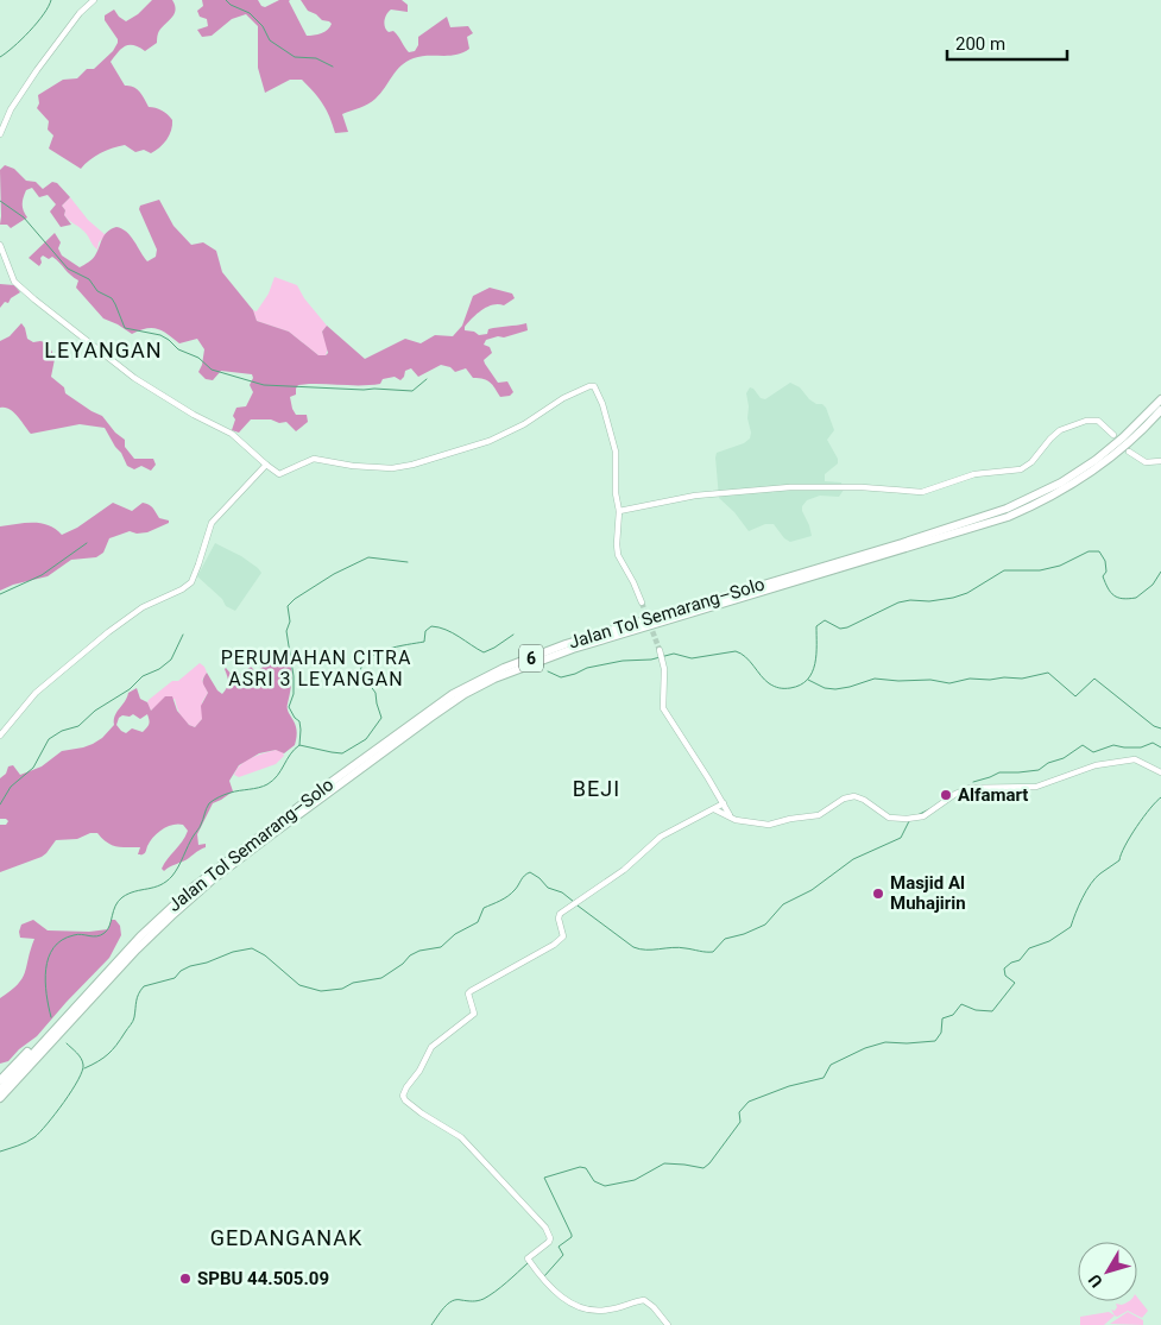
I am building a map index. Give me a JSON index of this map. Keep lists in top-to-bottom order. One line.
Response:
{"streets":{"highway":["Jalan Tol Semarang–Solo","6"]},"districts":["LEYANGAN","PERUMAHAN CITRA ASRI 3 LEYANGAN","BEJI","GEDANGANAK"],"places":["Alfamart","Masjid Al Muhajirin","SPBU 44.505.09"],"scale_bar":"200 m","north":"bottom left"}
